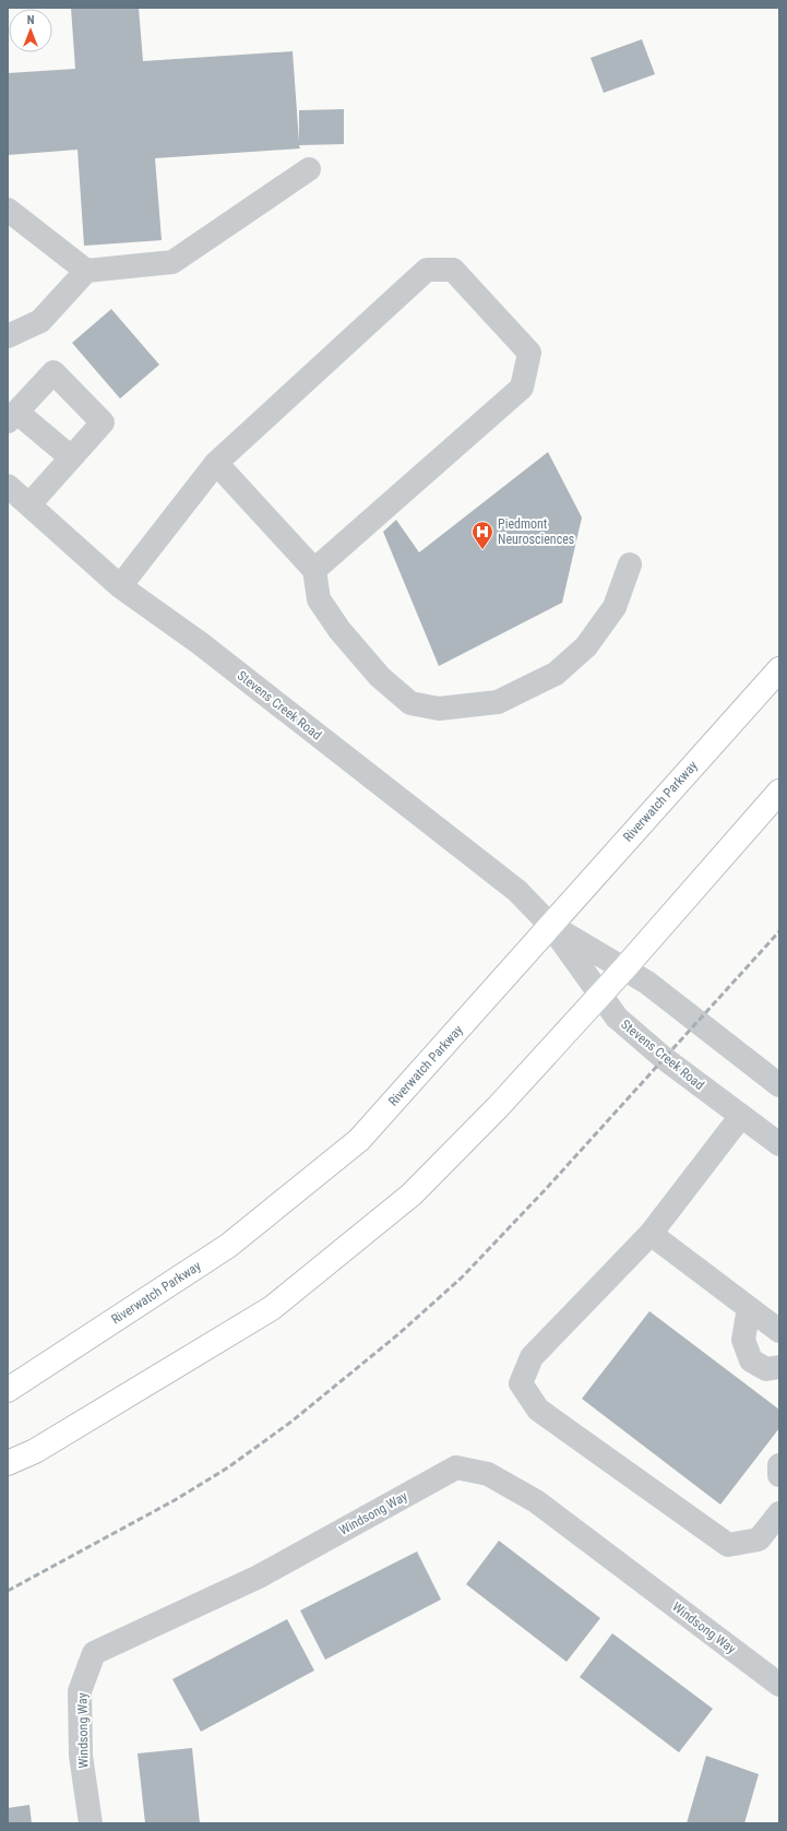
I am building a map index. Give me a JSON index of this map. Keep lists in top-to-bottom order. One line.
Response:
{"streets":{"main road":["Riverwatch Parkway"],"street":["Stevens Creek Road","Windsong Way"]},"crossings":[["Stevens Creek Road","Riverwatch Parkway"]],"places":{"hospital":["Piedmont Neurosciences"]},"north":"top"}
